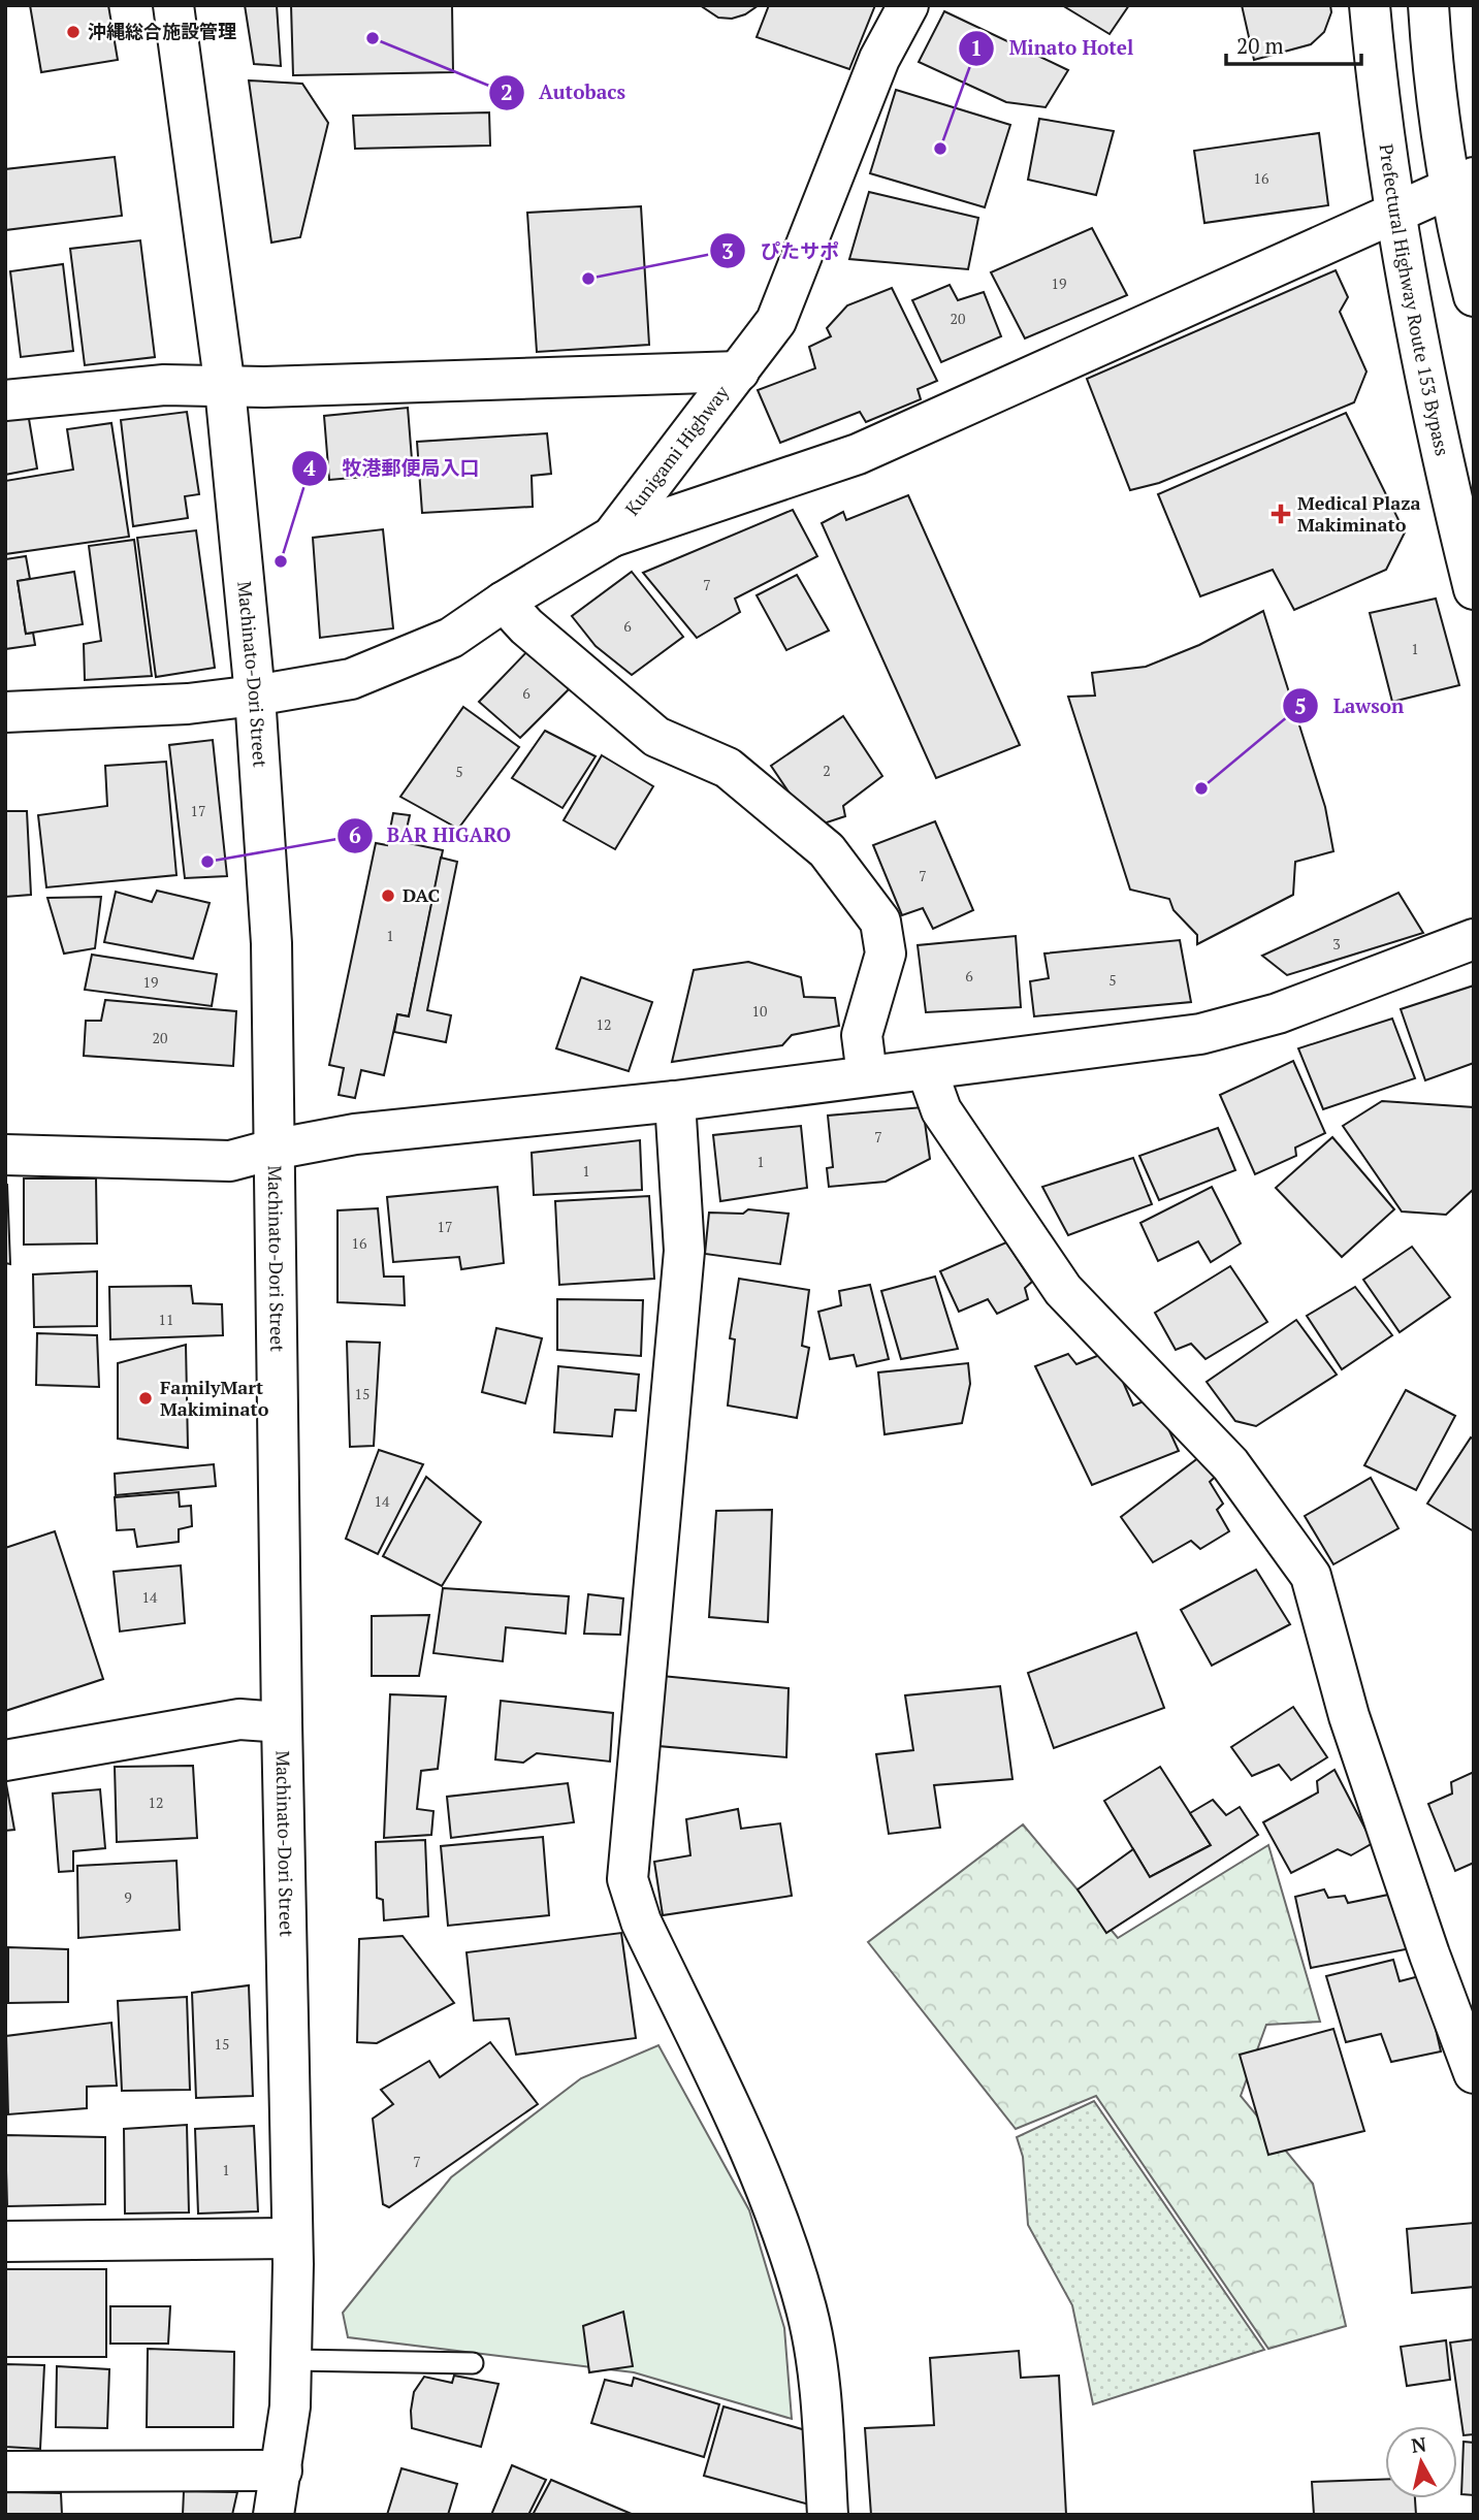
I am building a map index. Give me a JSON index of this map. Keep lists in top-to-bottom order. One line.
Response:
{"streets":{"street":["Prefectural Highway Route 153 Bypass","Kunigami Highway","Machinato-Dori Street"]},"crossings":[["Kunigami Highway","Machinato-Dori Street"]],"places":{"other":["沖縄総合施設管理","Autobacs","Minato Hotel","ぴたサポ","牧港郵便局入口","Lawson","BAR HIGARO","DAC","FamilyMart Makiminato"],"health":["Medical Plaza Makiminato"]},"house_numbers":["16","19","20","7","6","1","6","2","5","17","7","1","3","6","5","19","10","12","20","7","1","1","17","16","11","15","14","14","12","9","15","7","1"],"scale_bar":"20 m","north":"top"}
